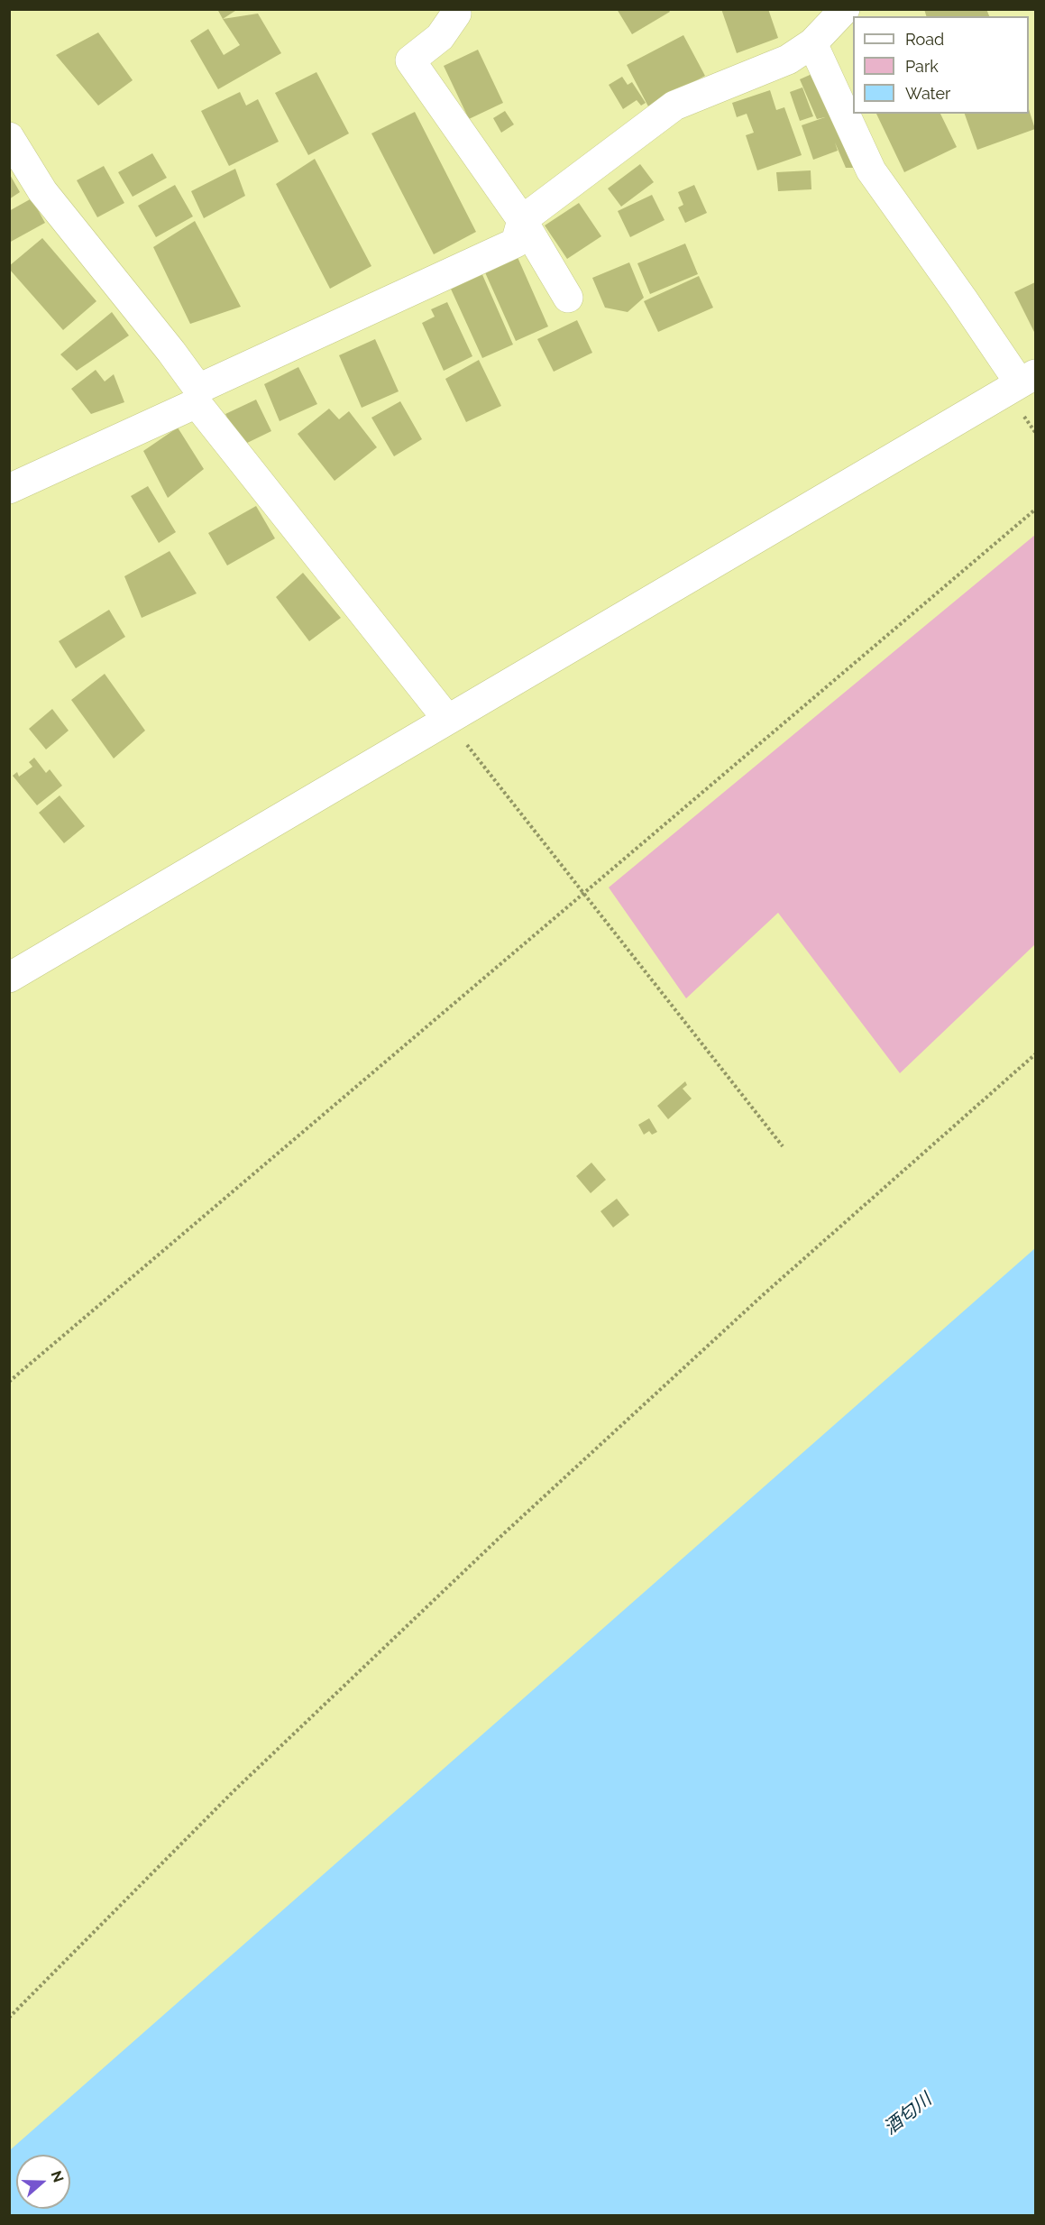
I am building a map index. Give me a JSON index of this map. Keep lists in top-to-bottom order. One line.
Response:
{"water":["酒匂川"],"legend":["Road","Park","Water"],"north":"right"}
